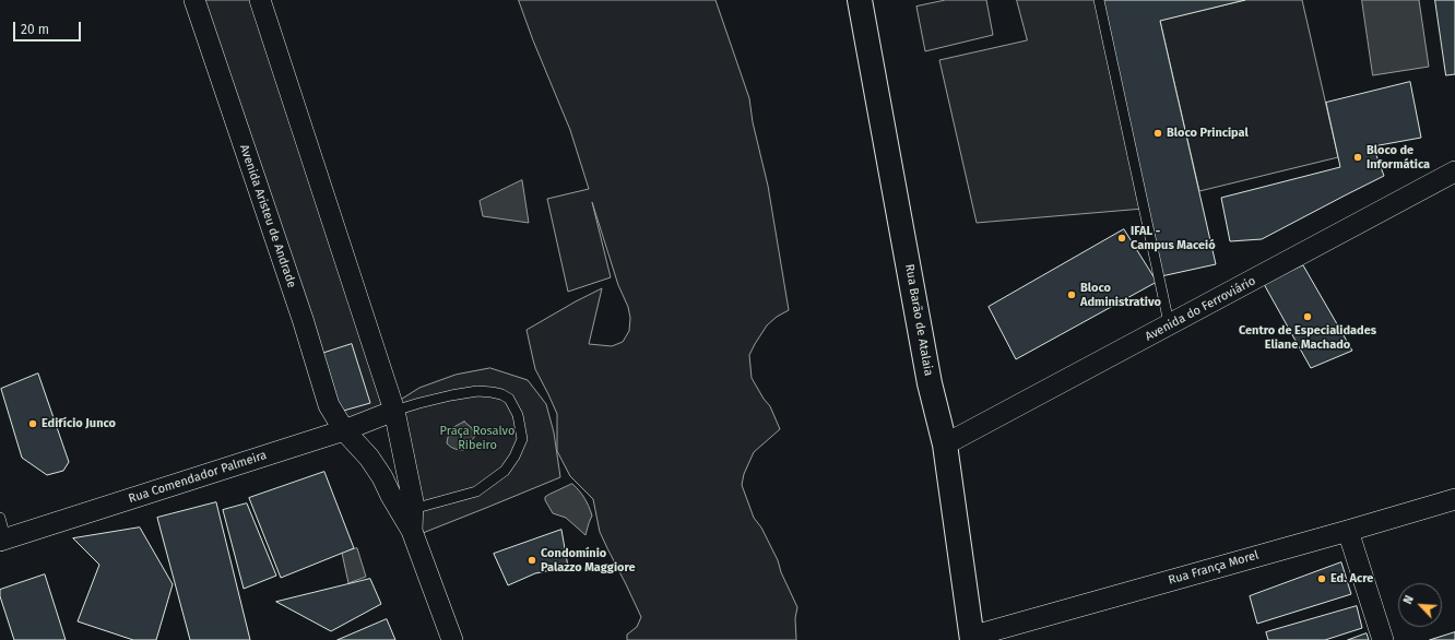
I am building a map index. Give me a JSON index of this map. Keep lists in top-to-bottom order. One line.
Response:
{"streets":{"main road":["Rua Barão de Atalaia"],"street":["Avenida Aristeu de Andrade","Avenida do Ferroviário","Rua Comendador Palmeira","Rua França Morel"]},"crossings":[["Avenida Aristeu de Andrade","Rua Comendador Palmeira"],["Avenida do Ferroviário","Rua Barão de Atalaia"],["Rua Barão de Atalaia","Rua França Morel"]],"parks":["Praça Rosalvo Ribeiro"],"places":["Bloco Principal","Bloco de Informática","IFAL - Campus Maceió","Bloco Administrativo","Centro de Especialidades Eliane Machado","Edifício Junco","Condomínio Palazzo Maggiore","Ed. Acre"],"scale_bar":"20 m","north":"top left"}
